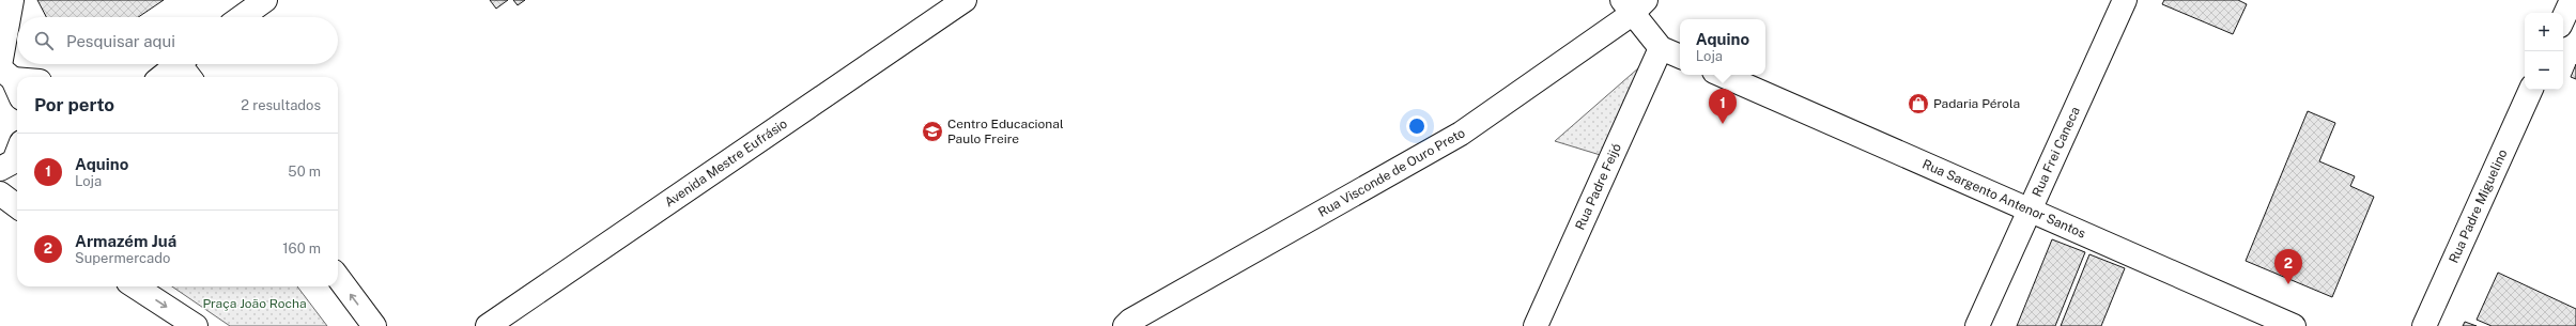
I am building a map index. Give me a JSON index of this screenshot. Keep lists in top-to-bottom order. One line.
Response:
{"streets":{"street":["Rua Frei Caneca","Avenida Mestre Eufrásio","Rua Visconde de Ouro Preto","Rua Padre Feijó","Rua Sargento Antenor Santos","Rua Padre Miguelino"]},"crossings":[["Rua Frei Caneca","Rua Sargento Antenor Santos"]],"parks":["Praça João Rocha"],"places":{"shop":["Padaria Pérola"],"school or university":["Centro Educacional Paulo Freire"]},"page":{"map_buttons":["+","−"],"search":"Pesquisar aqui","popup":["Aquino","Loja"],"heading":["Por perto","2 resultados"],"pins":["1","2"],"list":[{"mark":"1","name":"Aquino","note":"Loja","value":"50 m"},{"mark":"2","name":"Armazém Juá","note":"Supermercado","value":"160 m"}]}}
